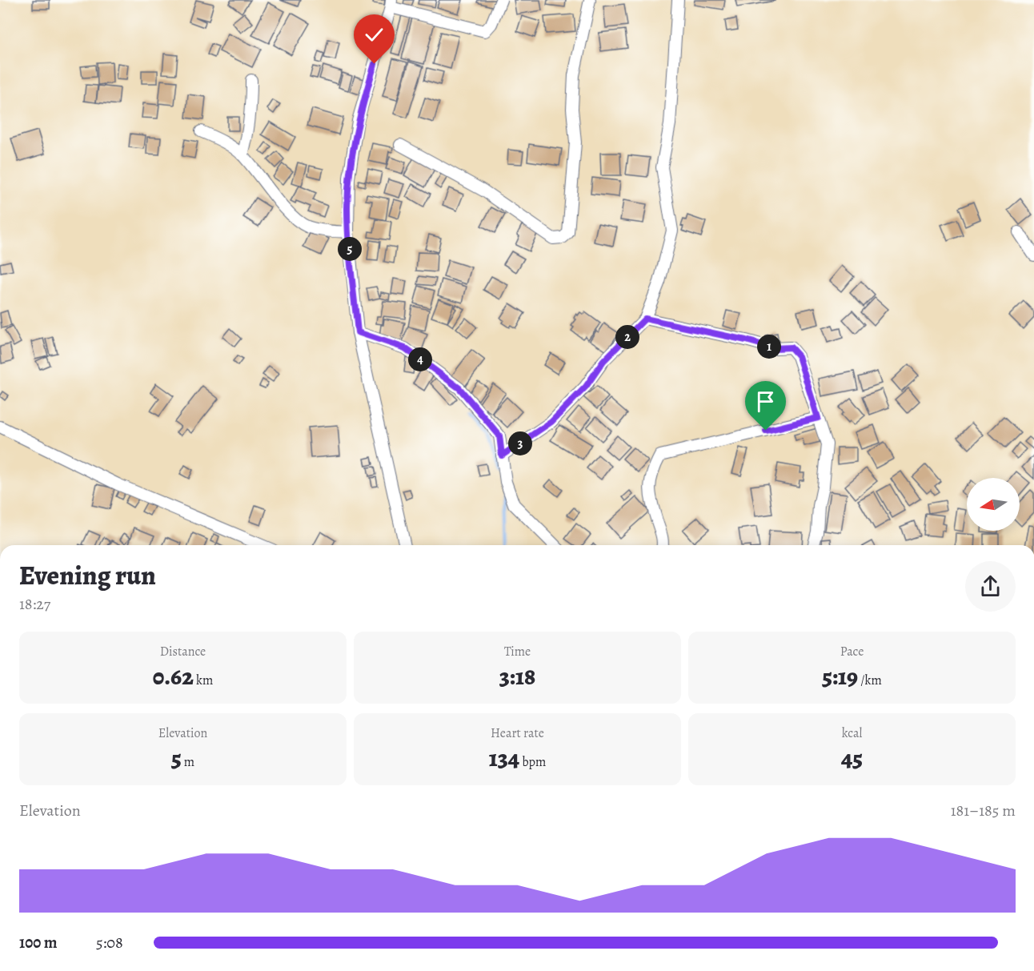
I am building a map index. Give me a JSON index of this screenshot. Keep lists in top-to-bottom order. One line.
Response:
{"north":"left","page":{"pins":["5","2","1","4","3"],"heading":["Evening run","18:27"],"stats":[["Distance","0.62 km"],["Time","3:18"],["Pace","5:19 /km"],["Elevation","5 m"],["Heart rate","134 bpm"],["kcal","45"]],"chart":["Elevation","181–185 m"],"list":[{"name":"100 m","note":"5:08"}]}}
